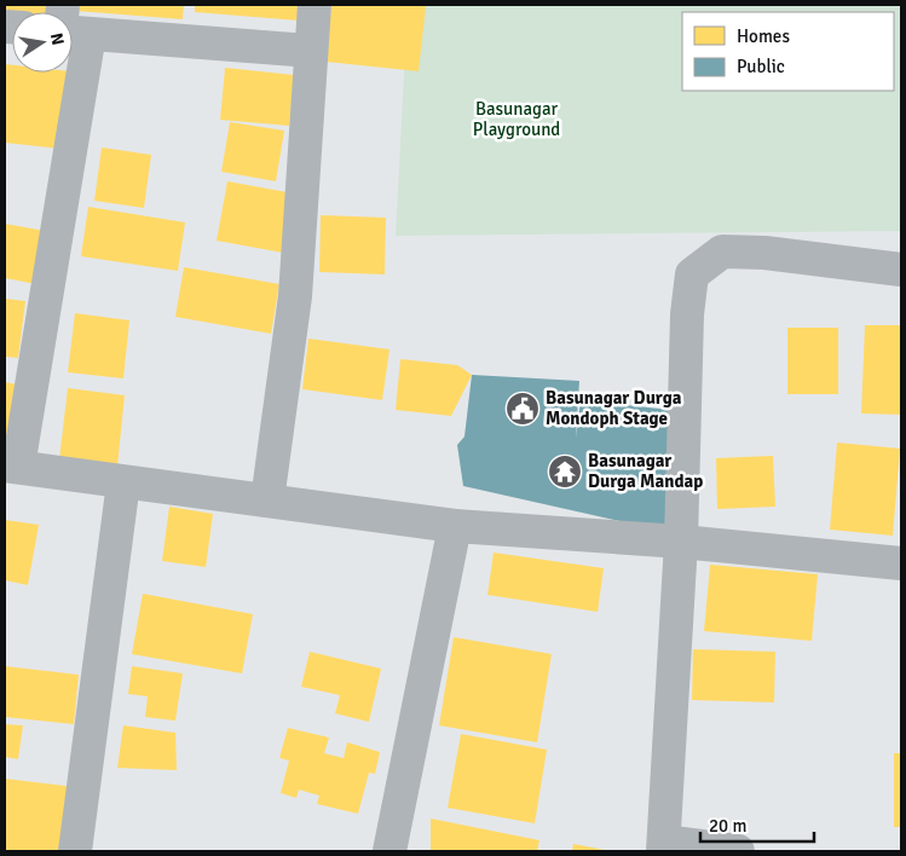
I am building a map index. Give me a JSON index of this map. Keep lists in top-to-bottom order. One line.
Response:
{"parks":["Basunagar Playground"],"places":{"public building":["Basunagar Durga Mondoph Stage"],"temple":["Basunagar Durga Mandap"]},"legend":["Homes","Public"],"scale_bar":"20 m","north":"right"}
